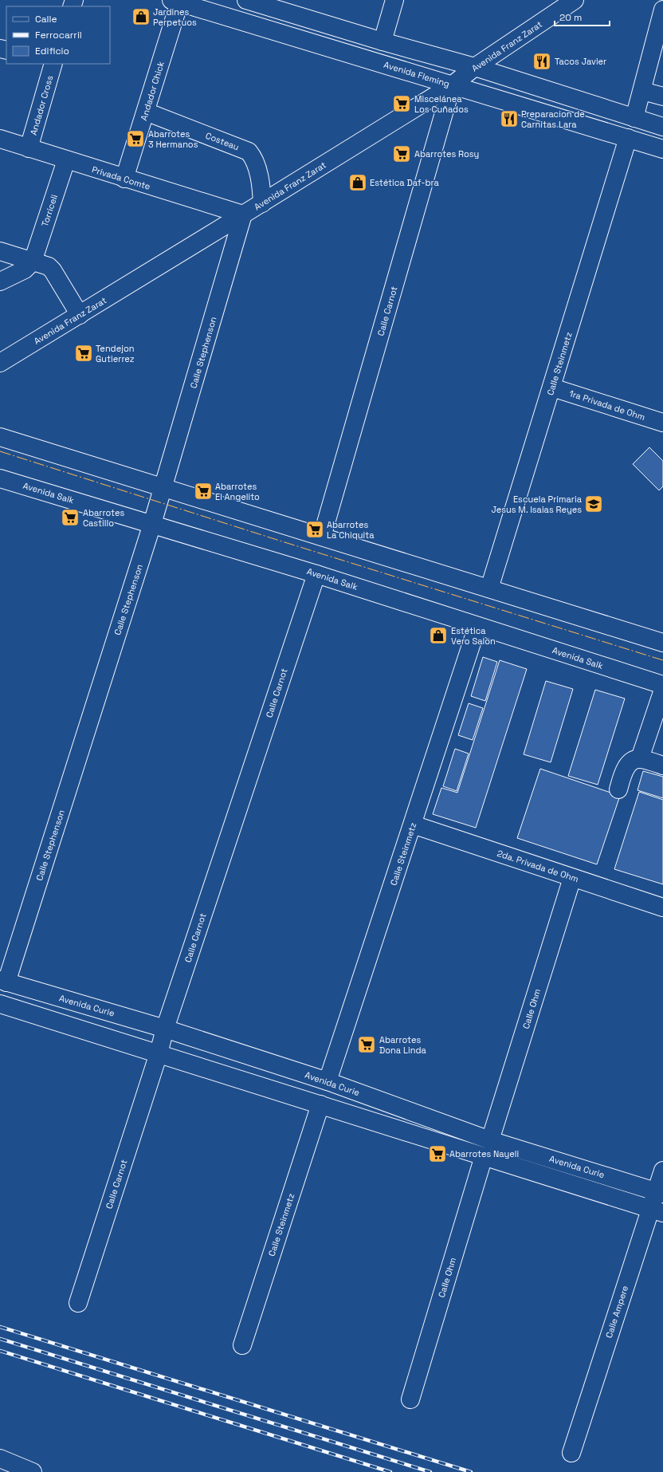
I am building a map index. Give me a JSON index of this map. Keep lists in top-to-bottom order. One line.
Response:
{"streets":{"street":["Avenida Franz Zarat","Avenida Fleming","Andador Chick","Andador Cross","Costeau","Privada Comte","Torriceli","Calle Carnot","Calle Stephenson","Calle Steinmetz","1ra Privada de Ohm","Avenida Salk","2da. Privada de Ohm","Avenida Curie","Calle Ohm","Calle Ampere"]},"crossings":[["Avenida Franz Zarat","Avenida Fleming"],["Avenida Franz Zarat","Costeau"],["Avenida Franz Zarat","Privada Comte"],["Avenida Franz Zarat","Calle Carnot"],["Avenida Franz Zarat","Calle Stephenson"],["Avenida Fleming","Andador Chick"],["Avenida Fleming","Calle Carnot"],["Avenida Fleming","Calle Steinmetz"],["Andador Chick","Costeau"],["Andador Chick","Privada Comte"],["Andador Cross","Privada Comte"],["Privada Comte","Torriceli"],["Privada Comte","Calle Stephenson"],["Calle Carnot","Avenida Salk"],["Calle Carnot","Avenida Curie"],["Calle Stephenson","Avenida Salk"],["Calle Stephenson","Avenida Curie"],["Calle Steinmetz","1ra Privada de Ohm"],["Calle Steinmetz","Avenida Salk"],["Calle Steinmetz","2da. Privada de Ohm"],["Calle Steinmetz","Avenida Curie"],["2da. Privada de Ohm","Calle Ohm"],["Avenida Curie","Calle Ohm"],["Avenida Curie","Calle Ampere"]],"places":{"shop":["Jardines Perpetuos","Estética Daf-bra","Estética Vero Salon"],"restaurant":["Tacos Javier","Preparacion de Carnitas Lara"],"supermarket":["Miscelánea Los Cuñados","Abarrotes 3 Hermanos","Abarrotes Rosy","Tendejon Gutierrez","Abarrotes El Angelito","Abarrotes Castillo","Abarrotes La Chiquita","Abarrotes Dona Linda","Abarrotes Nayeli"],"school or university":["Escuela Primaria Jesus M. Isaias Reyes"]},"legend":["Calle","Ferrocarril","Edificio"],"scale_bar":"20 m"}
